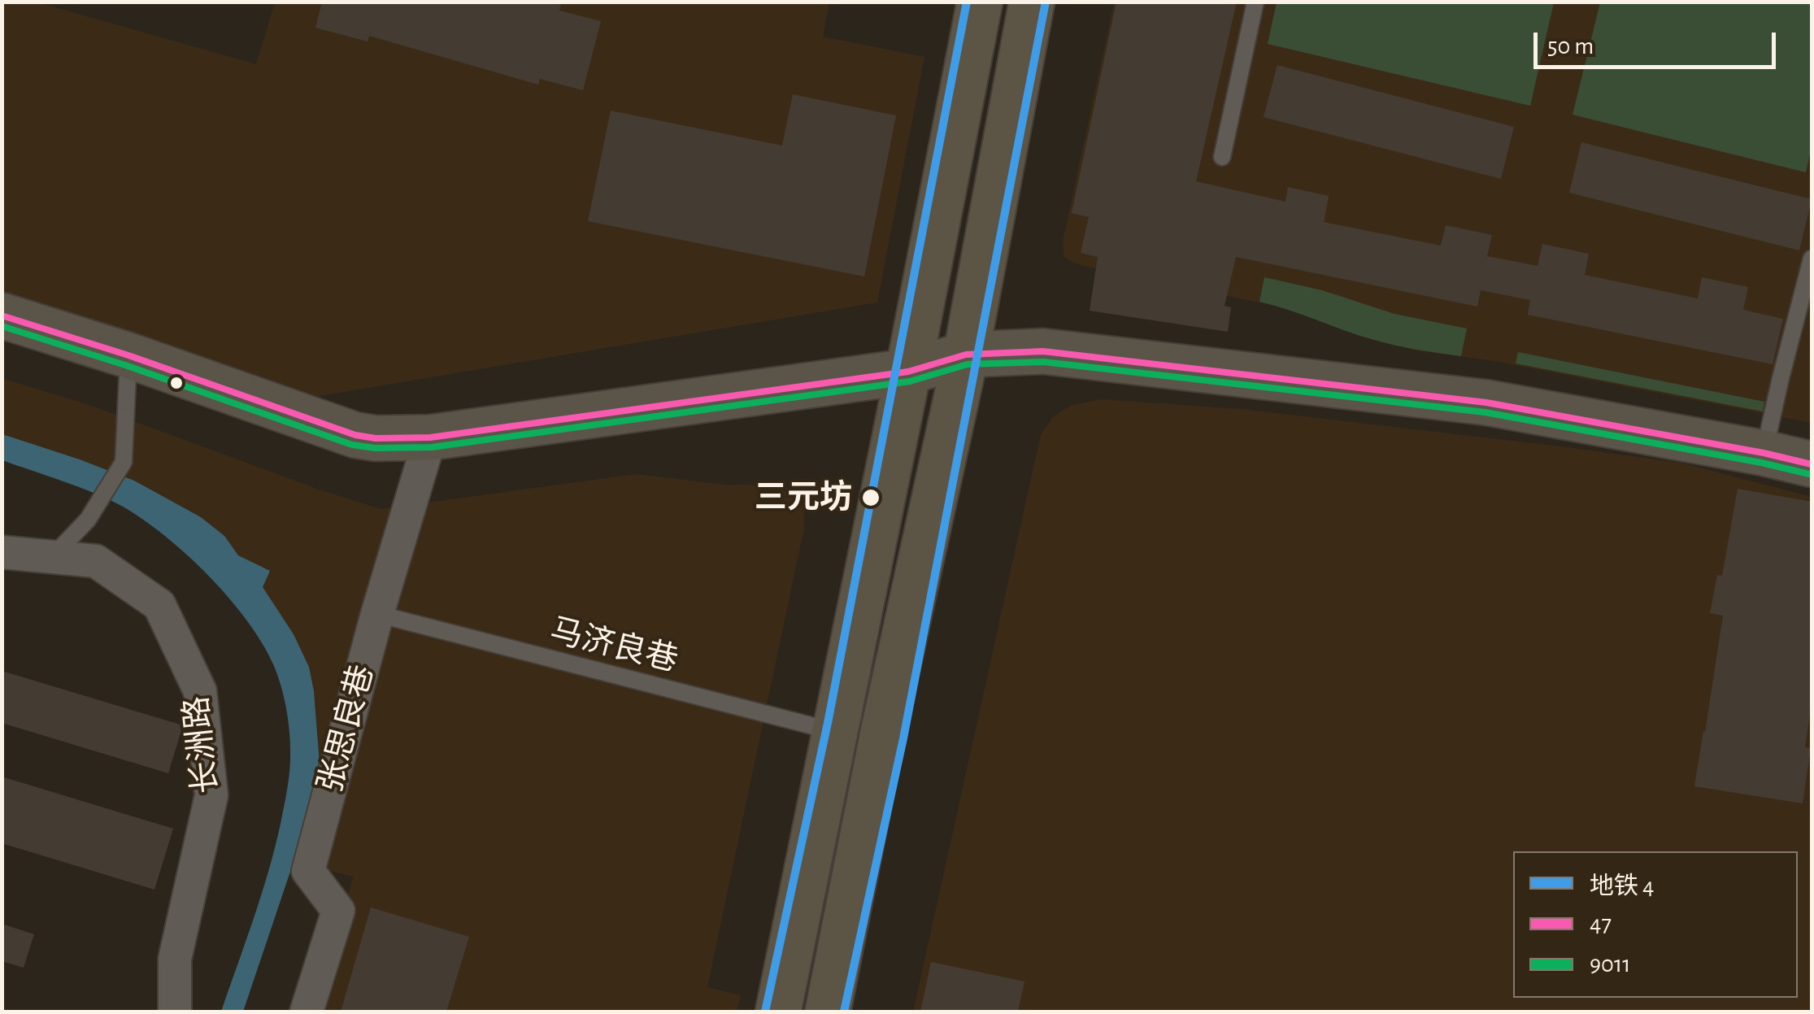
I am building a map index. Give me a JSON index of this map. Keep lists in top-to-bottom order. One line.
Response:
{"streets":{"street":["张思良巷","长洲路"],"lane":["马济良巷"]},"crossings":[["马济良巷","张思良巷"]],"places":["三元坊"],"lines":["metro line 4","transit line 47","transit line 9011"],"legend":["地铁 4","47","9011"],"scale_bar":"50 m"}
